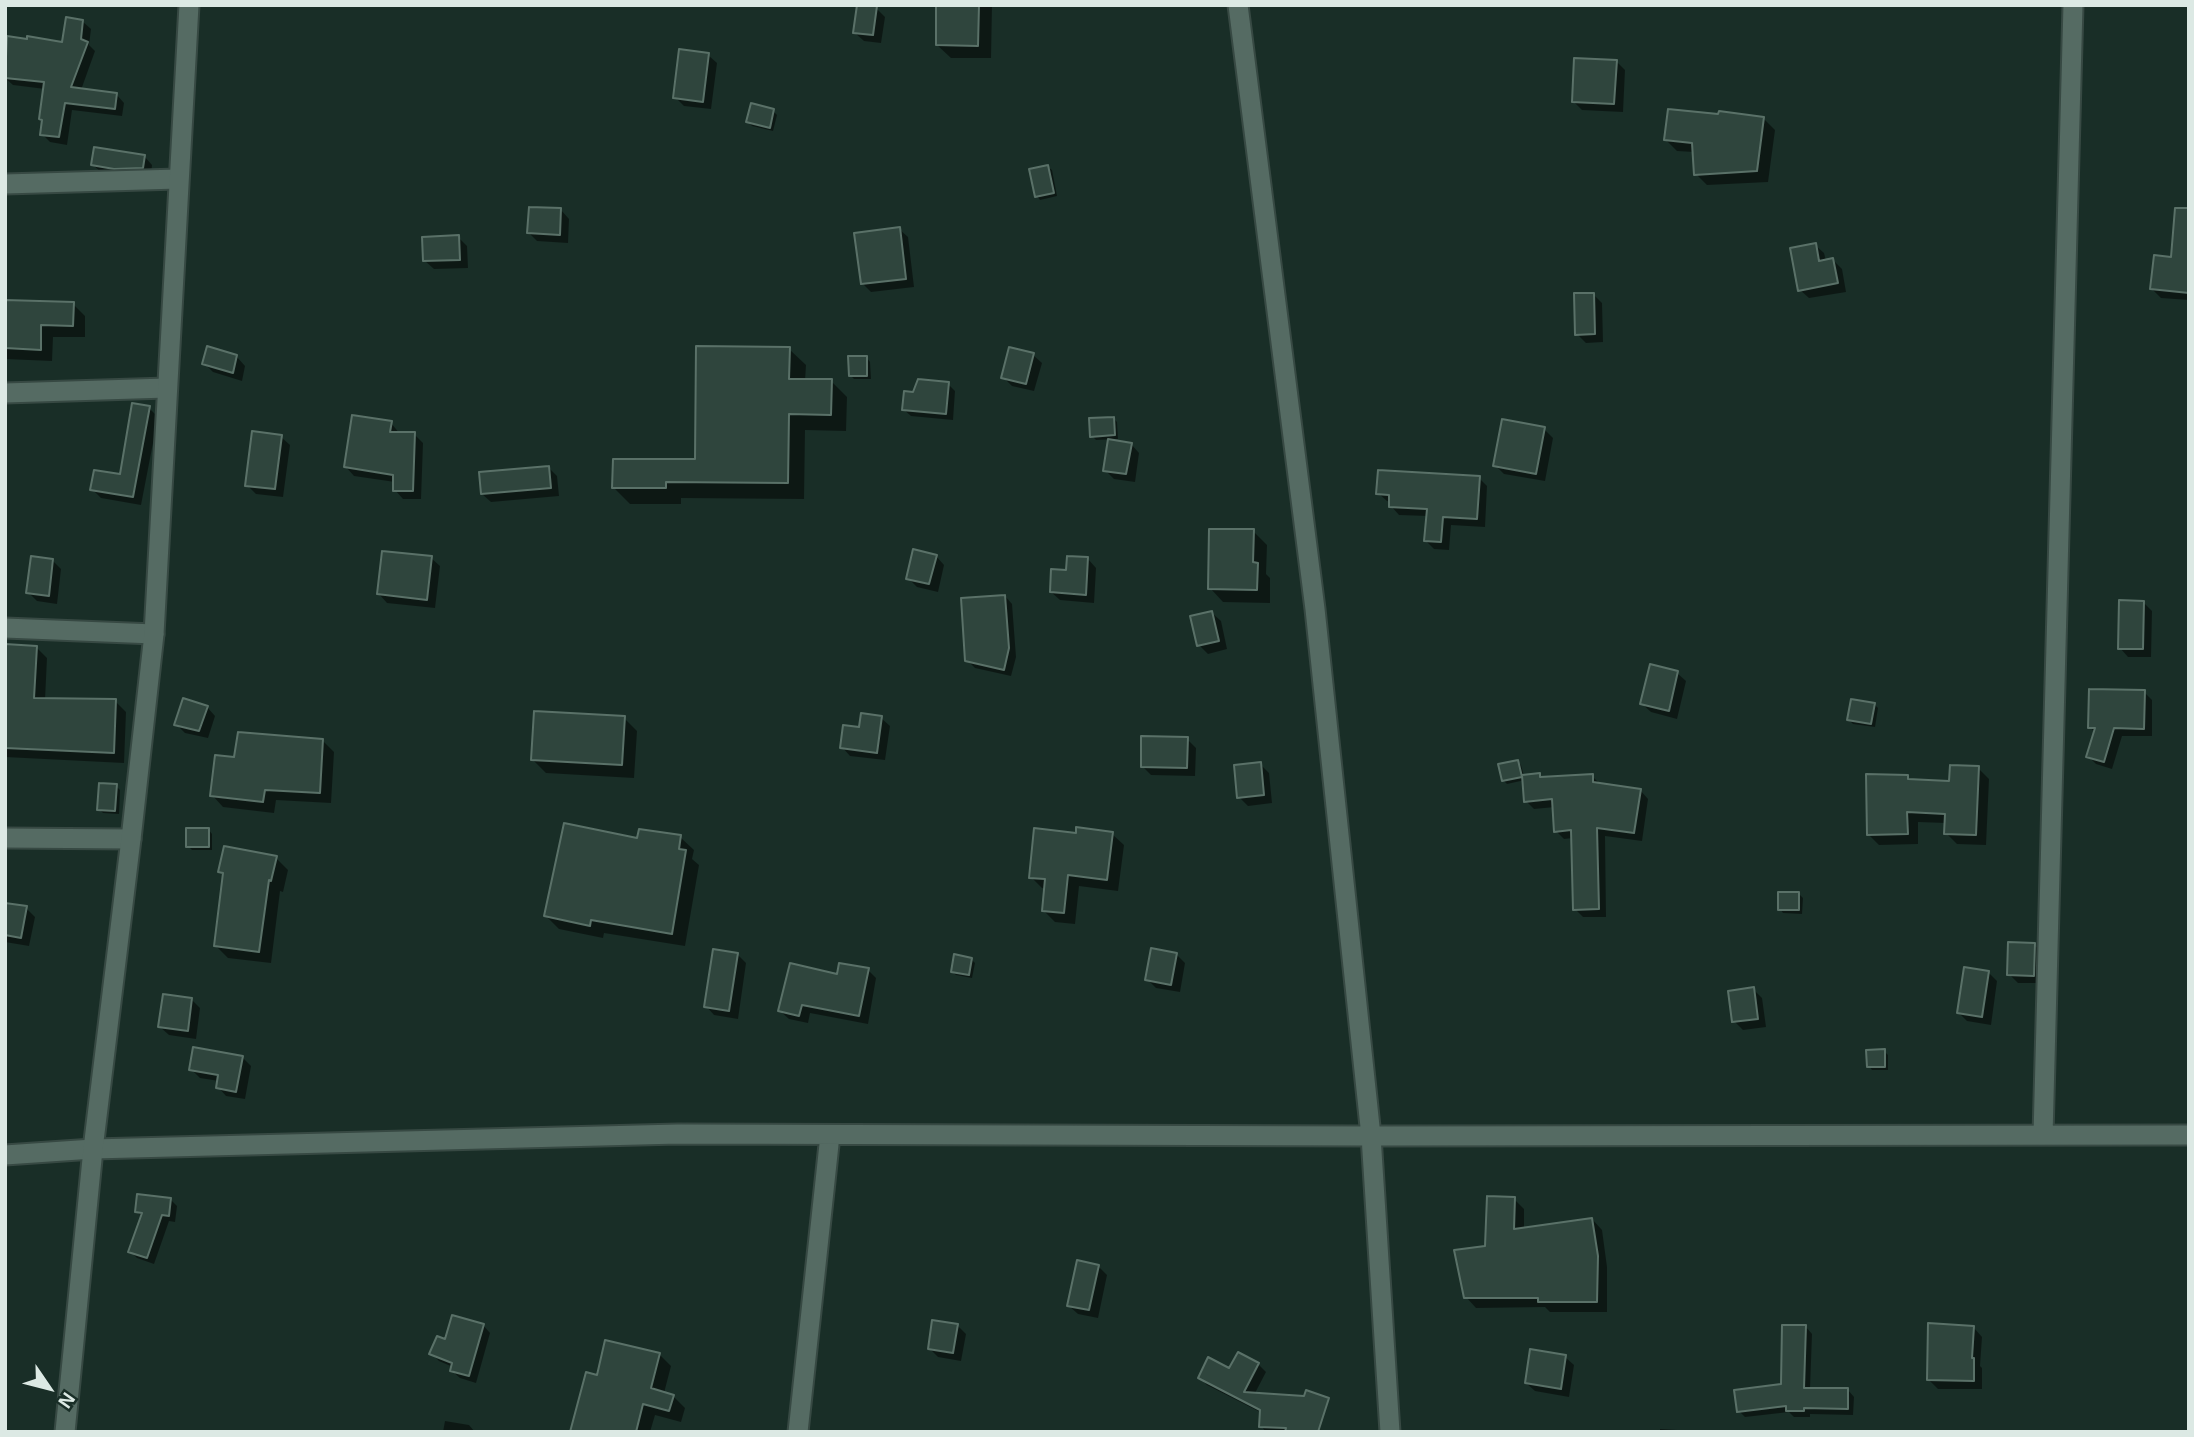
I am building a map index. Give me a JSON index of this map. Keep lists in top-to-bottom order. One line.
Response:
{"north":"bottom right"}
